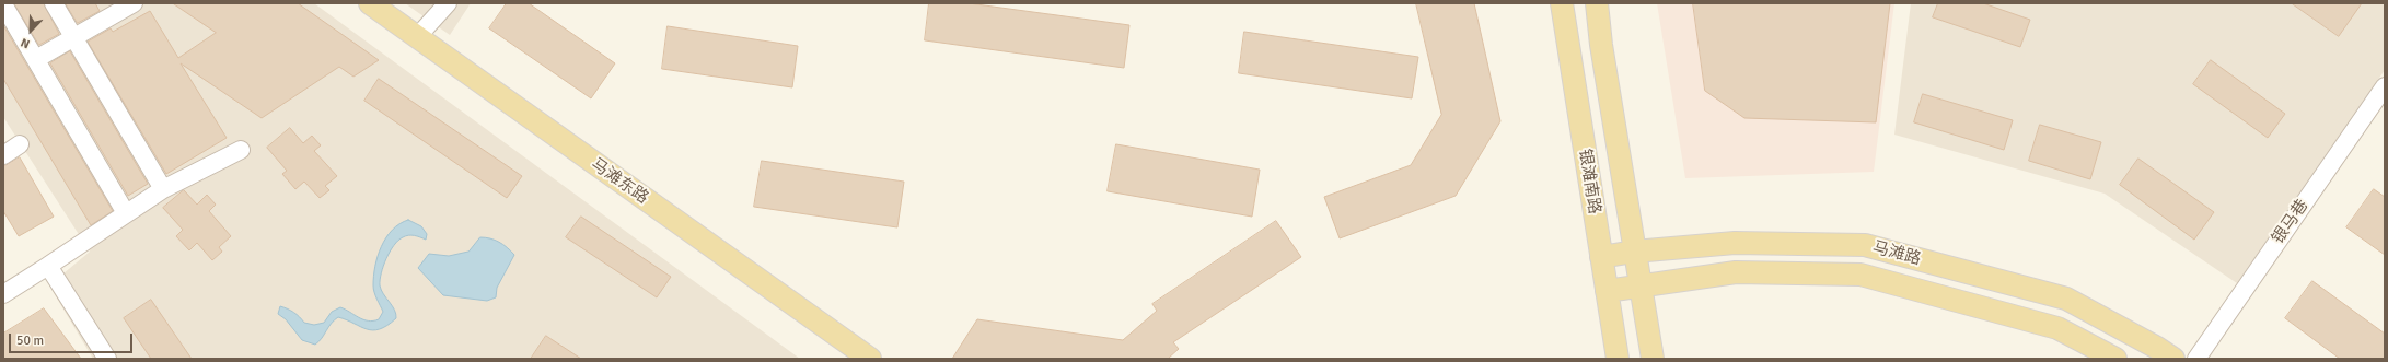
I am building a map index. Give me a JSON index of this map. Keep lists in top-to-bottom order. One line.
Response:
{"streets":{"main road":["马滩东路","银滩南路","马滩路"],"street":["银马巷"]},"crossings":[["银滩南路","马滩路"]],"scale_bar":"50 m","north":"bottom left"}
